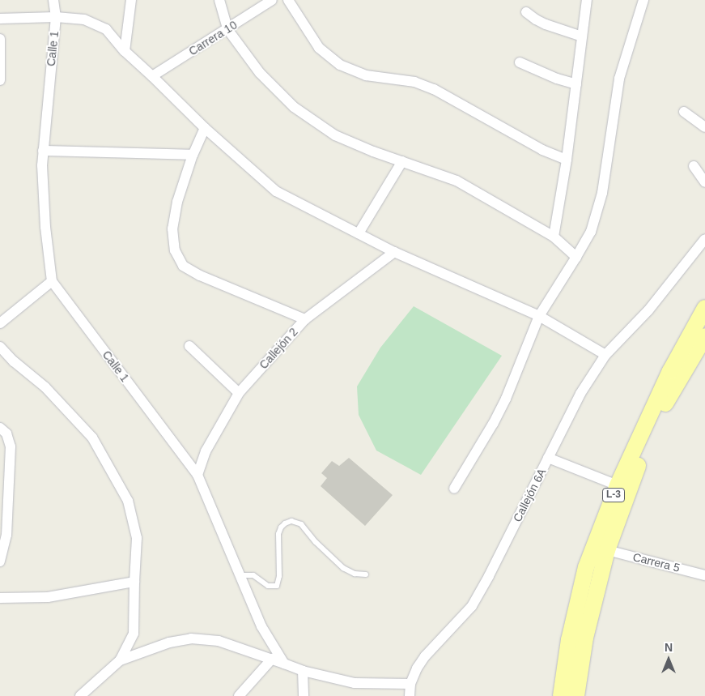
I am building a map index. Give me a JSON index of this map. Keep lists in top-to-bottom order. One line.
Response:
{"streets":{"main road":["L-3"],"street":["Carrera 10","Calle 1","Callejón 2","Callejón 6A","Carrera 5"]},"crossings":[["Calle 1","Callejón 2"],["L-3","Carrera 5"]],"north":"top"}
